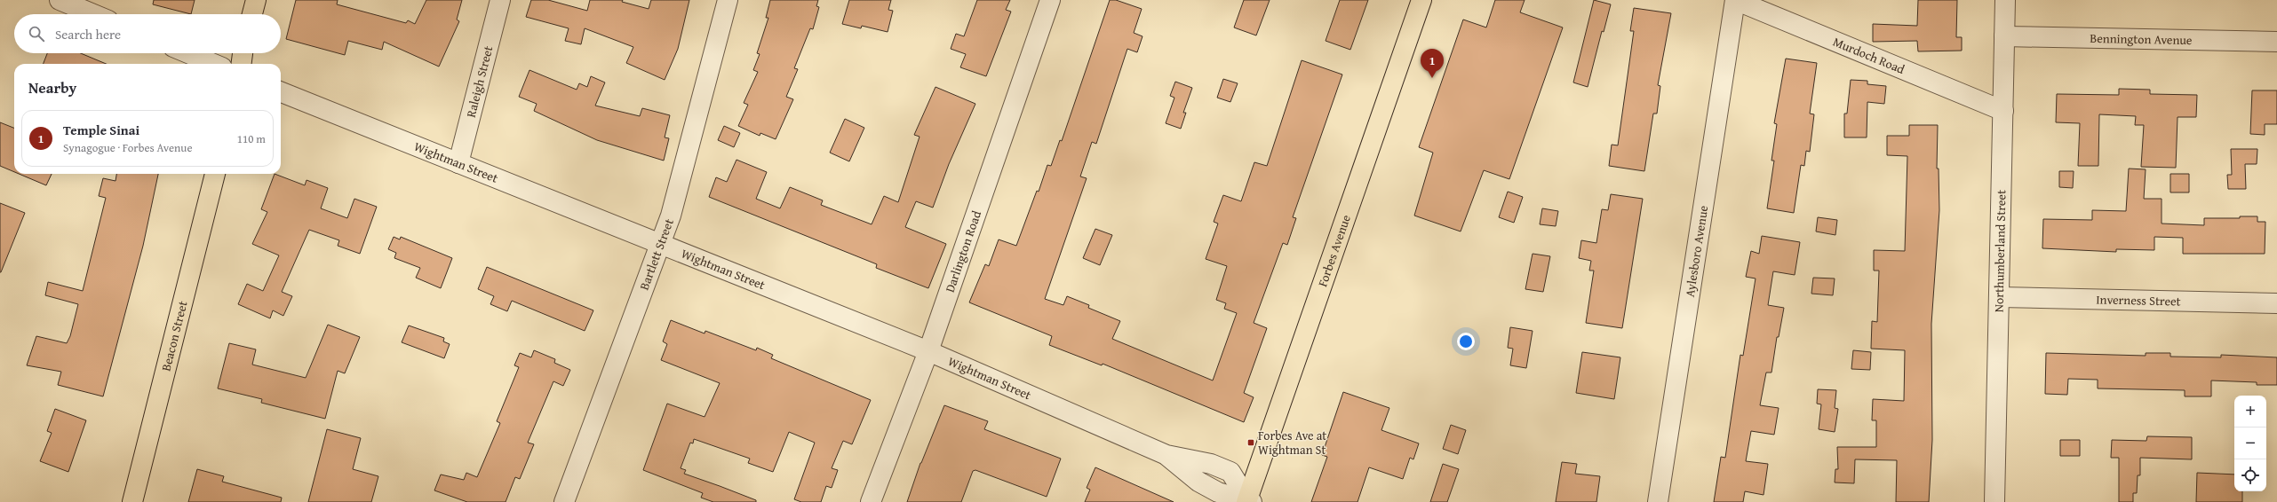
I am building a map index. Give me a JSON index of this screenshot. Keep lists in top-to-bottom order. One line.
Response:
{"streets":{"main road":["Forbes Avenue","Beacon Street"],"street":["Bennington Avenue","Murdoch Road","Raleigh Street","Wightman Street","Aylesboro Avenue","Northumberland Street","Darlington Road","Bartlett Street","Inverness Street"]},"crossings":[["Bennington Avenue","Northumberland Street"],["Murdoch Road","Aylesboro Avenue"],["Murdoch Road","Northumberland Street"],["Raleigh Street","Wightman Street"],["Wightman Street","Forbes Avenue"],["Wightman Street","Darlington Road"],["Wightman Street","Bartlett Street"],["Northumberland Street","Inverness Street"]],"places":{"transit":["Forbes Ave at Wightman St"]},"page":{"search":"Search here","pins":"1","heading":"Nearby","list":[{"mark":"1","name":"Temple Sinai","note":"Synagogue · Forbes Avenue","value":"110 m"}],"map_buttons":["+","−"]}}
